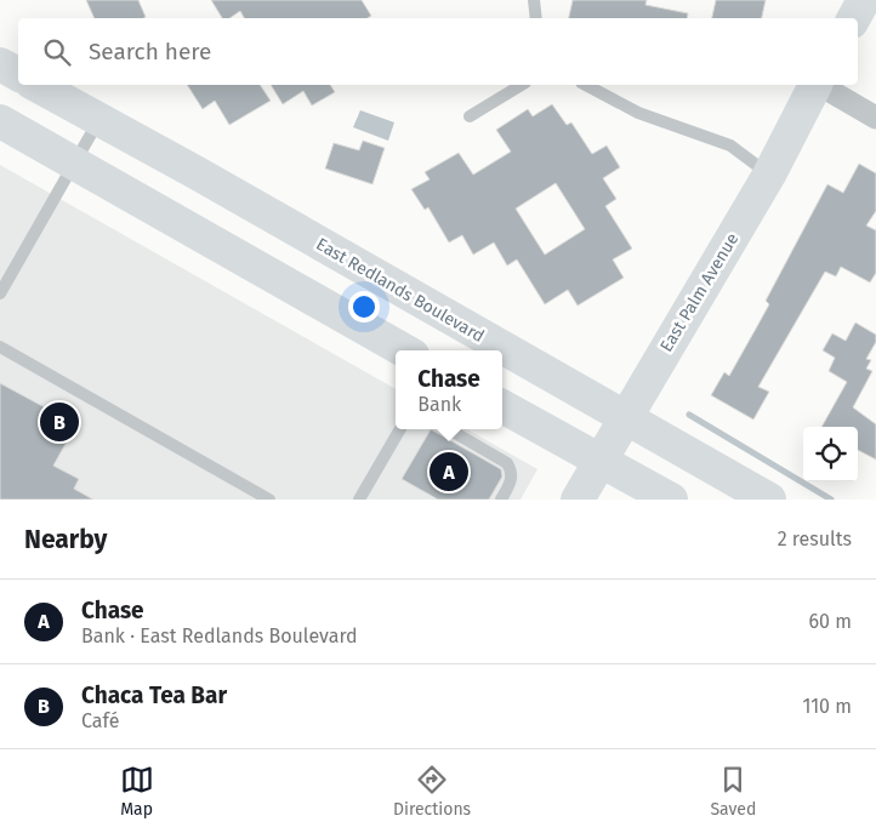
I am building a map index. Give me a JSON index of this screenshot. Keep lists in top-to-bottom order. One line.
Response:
{"streets":{"main road":["East Redlands Boulevard","East Palm Avenue"]},"crossings":[["East Redlands Boulevard","East Palm Avenue"]],"page":{"search":"Search here","popup":["Chase","Bank"],"pins":["B","A"],"heading":["Nearby","2 results"],"list":[{"mark":"A","name":"Chase","note":"Bank · East Redlands Boulevard","value":"60 m"},{"mark":"B","name":"Chaca Tea Bar","note":"Café","value":"110 m"}],"nav":["Map","Directions","Saved"]}}
